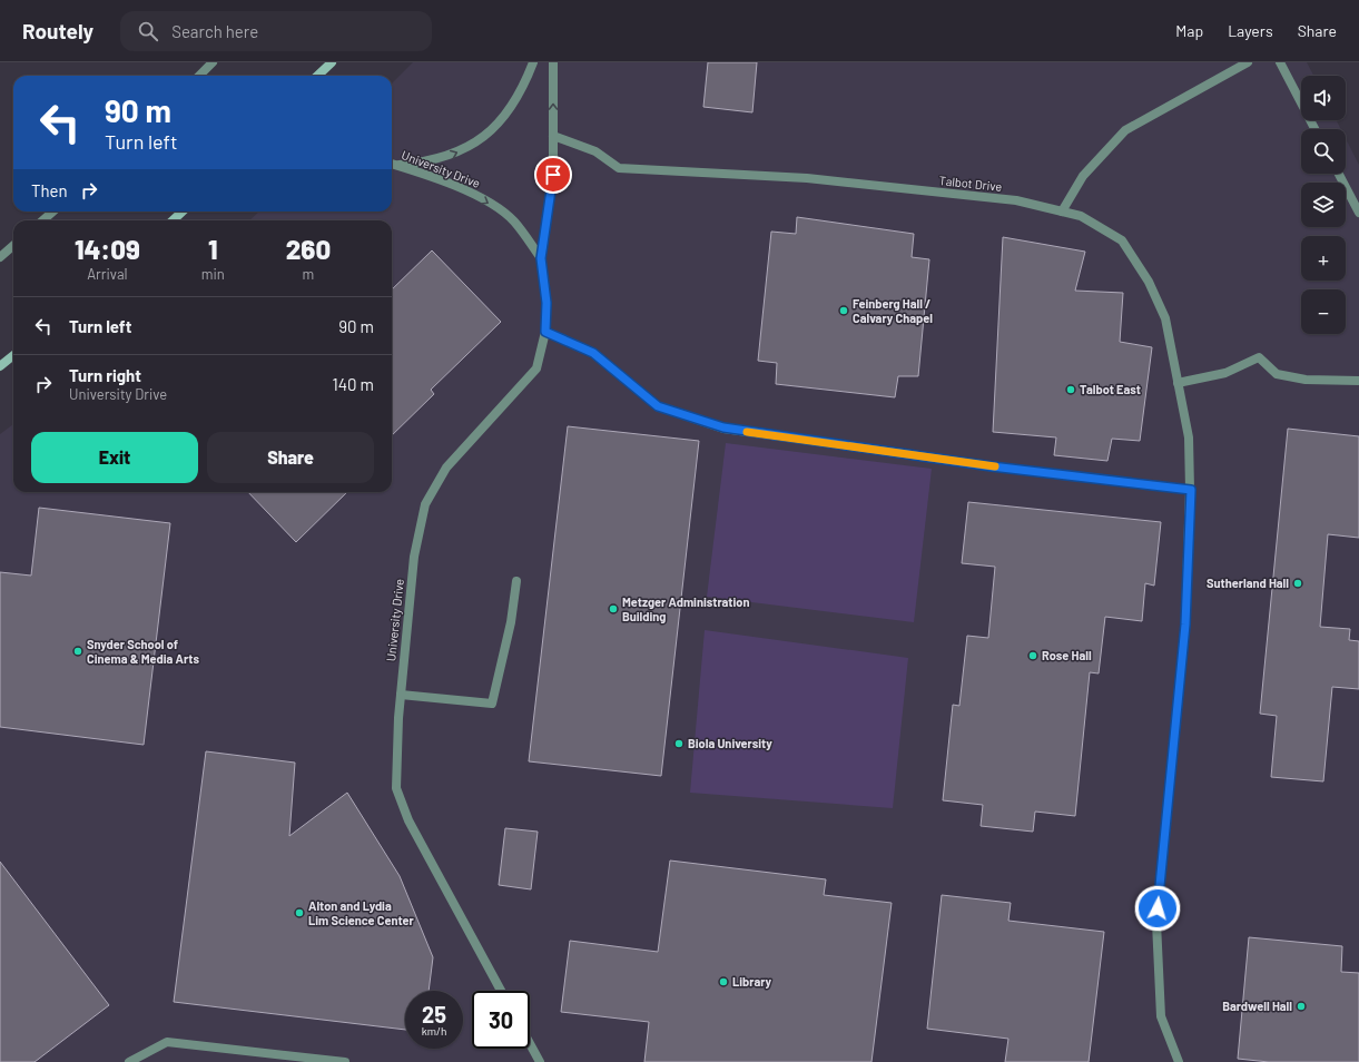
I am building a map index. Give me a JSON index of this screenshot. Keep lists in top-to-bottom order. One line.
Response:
{"streets":{"street":["University Drive","Talbot Drive"]},"crossings":[["University Drive","Talbot Drive"]],"places":["Feinberg Hall / Calvary Chapel","Talbot East","Sutherland Hall","Metzger Administration Building","Snyder School of Cinema & Media Arts","Rose Hall","Biola University","Alton and Lydia Lim Science Center","Library","Bardwell Hall"],"page":{"header":"Routely","search":"Search here","nav":["Map","Layers","Share"],"map_buttons":["+","−"],"turn":["90 m","Turn left"],"then":"Then","eta":["14:09","Arrival","1","min","260","m"],"list":[{"name":"Turn left","value":"90 m"},{"name":"Turn right","note":"University Drive","value":"140 m"}],"buttons":["Exit","Share"],"speed":"25 km/h","limit":"30"}}
